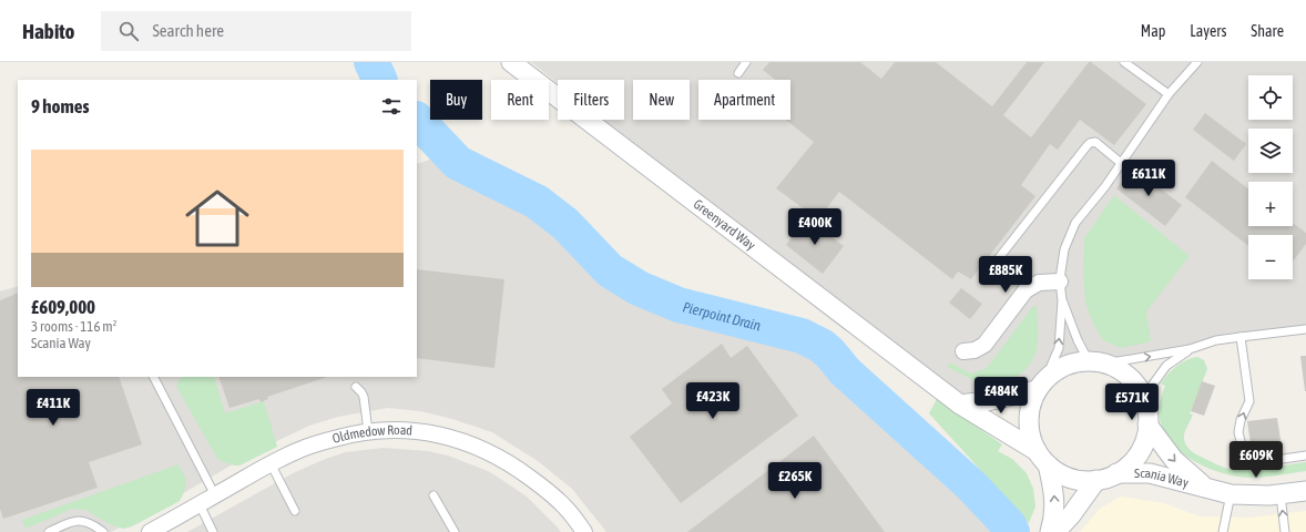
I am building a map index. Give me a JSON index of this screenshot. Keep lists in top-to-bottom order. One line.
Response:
{"streets":{"street":["Greenyard Way","Oldmedow Road","Scania Way"]},"crossings":[["Greenyard Way","Scania Way"]],"water":["Pierpoint Drain"],"page":{"header":"Habito","search":"Search here","nav":["Map","Layers","Share"],"map_buttons":["+","−"],"chip":["Buy","Rent","Filters","New","Apartment"],"heading":"9 homes","list":[{"name":"£609,000","note":"3 rooms · 116 m² · Scania Way"}],"price":["£611K","£400K","£885K","£484K","£423K","£571K","£411K","£609K","£265K"]}}
